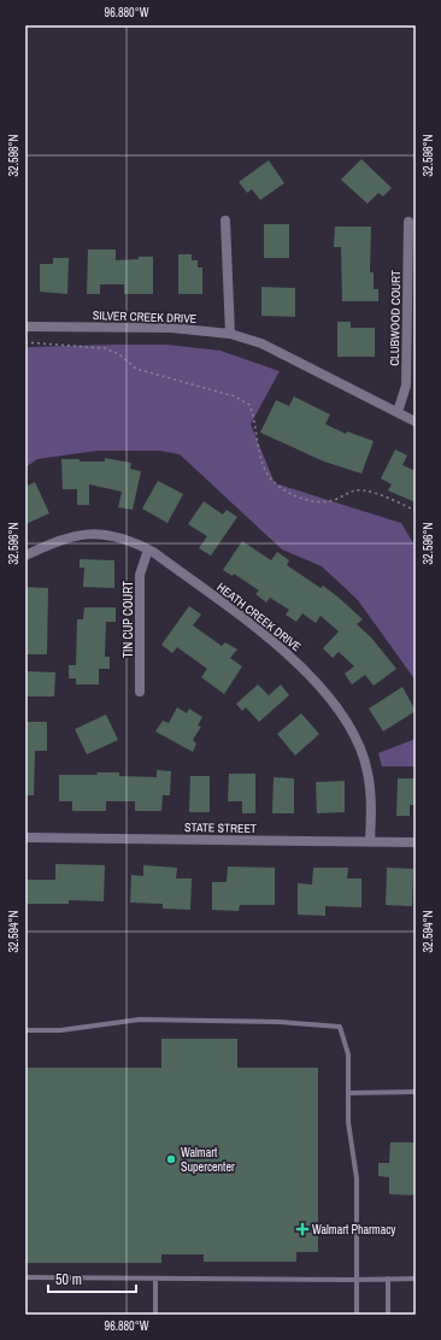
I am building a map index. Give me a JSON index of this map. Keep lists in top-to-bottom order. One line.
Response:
{"streets":{"street":["SILVER CREEK DRIVE","CLUBWOOD COURT","HEATH CREEK DRIVE","TIN CUP COURT","STATE STREET"]},"crossings":[["SILVER CREEK DRIVE","CLUBWOOD COURT"],["HEATH CREEK DRIVE","TIN CUP COURT"],["HEATH CREEK DRIVE","STATE STREET"]],"places":{"other":["Walmart Supercenter"],"health":["Walmart Pharmacy"]},"scale_bar":"50 m","coordinates":["96.880°W","32.598°N","32.596°N","32.594°N"]}
